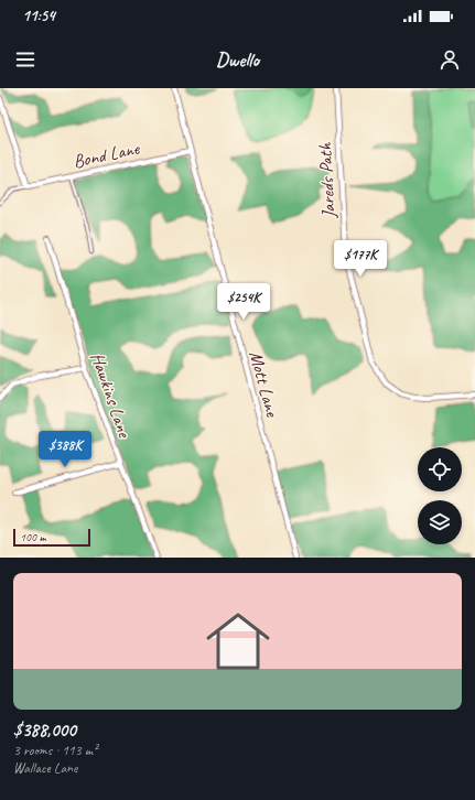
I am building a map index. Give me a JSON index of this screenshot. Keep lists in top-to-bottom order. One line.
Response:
{"streets":{"street":["Bond Lane","Jareds Path","Mott Lane","Hawkins Lane"]},"crossings":[["Bond Lane","Mott Lane"]],"scale_bar":"100 m","page":{"status":"11:54","header":"Dwello","price":["$177K","$254K","$388K"],"scale":"100 m","list":[{"name":"$388,000","note":"3 rooms · 113 m² · Wallace Lane"}]}}
